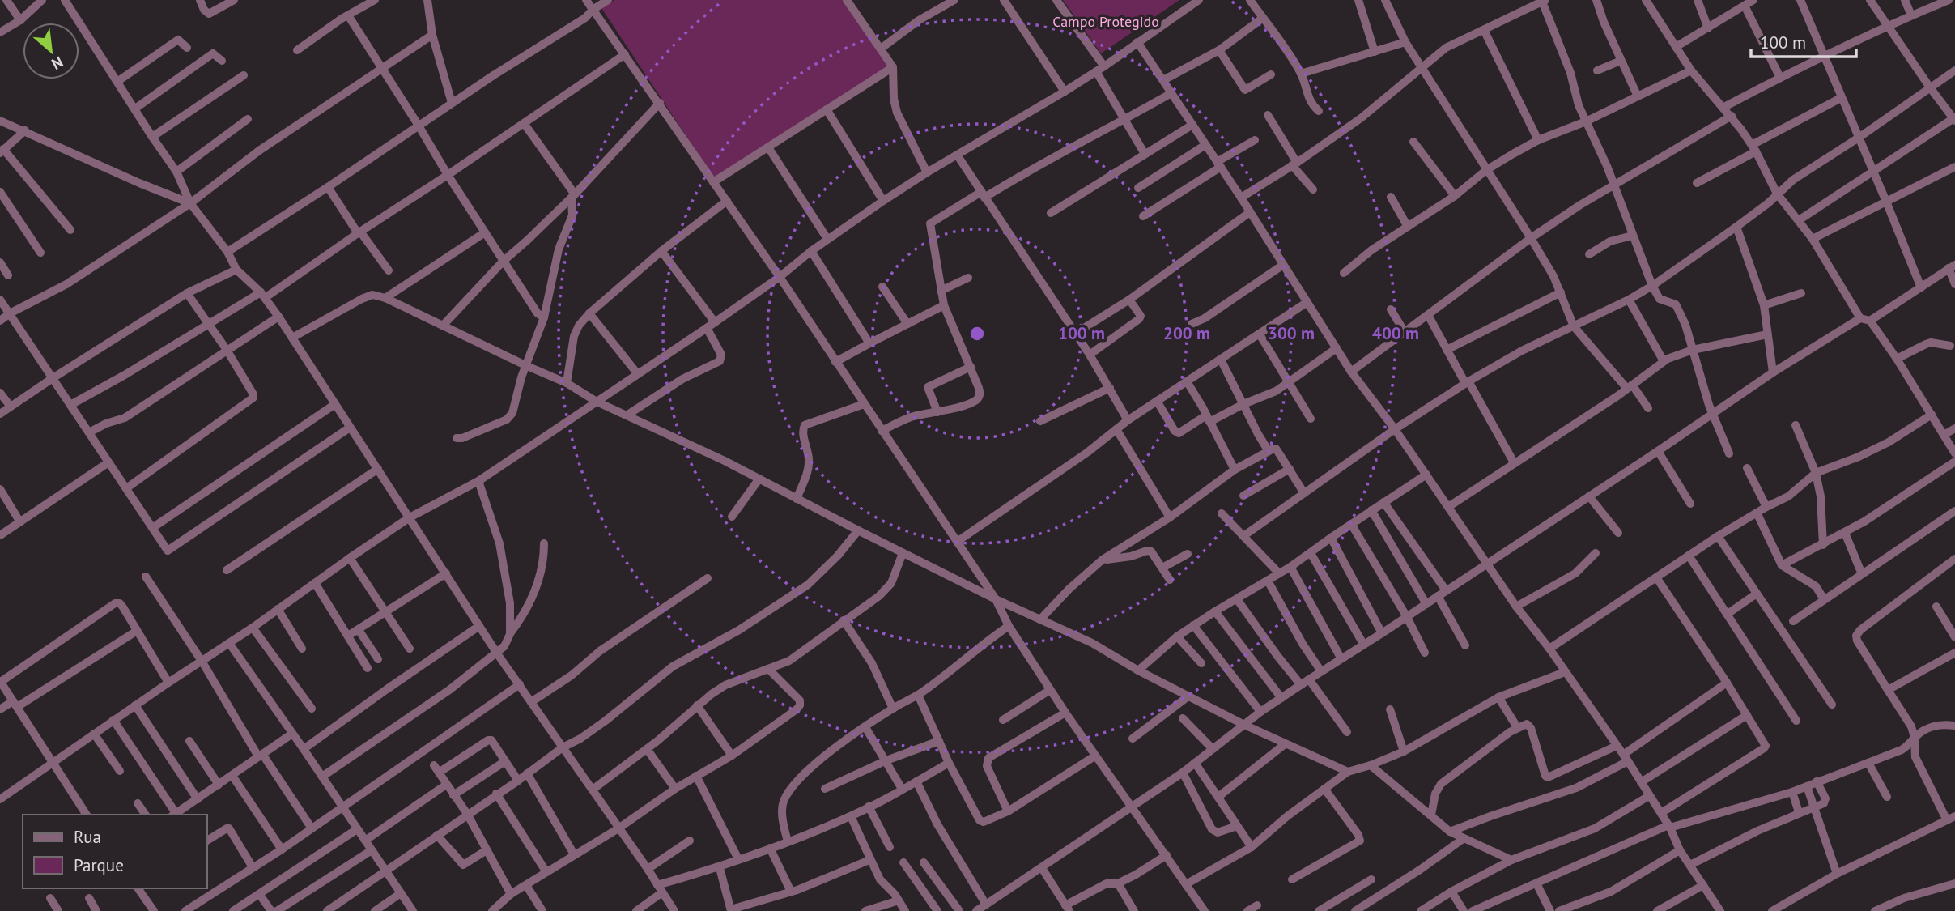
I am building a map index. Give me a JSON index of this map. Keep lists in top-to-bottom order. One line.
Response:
{"parks":["Campo Protegido"],"legend":["Rua","Parque"],"scale_bar":"100 m","north":"bottom right","rings":["100 m","200 m","300 m","400 m"]}
